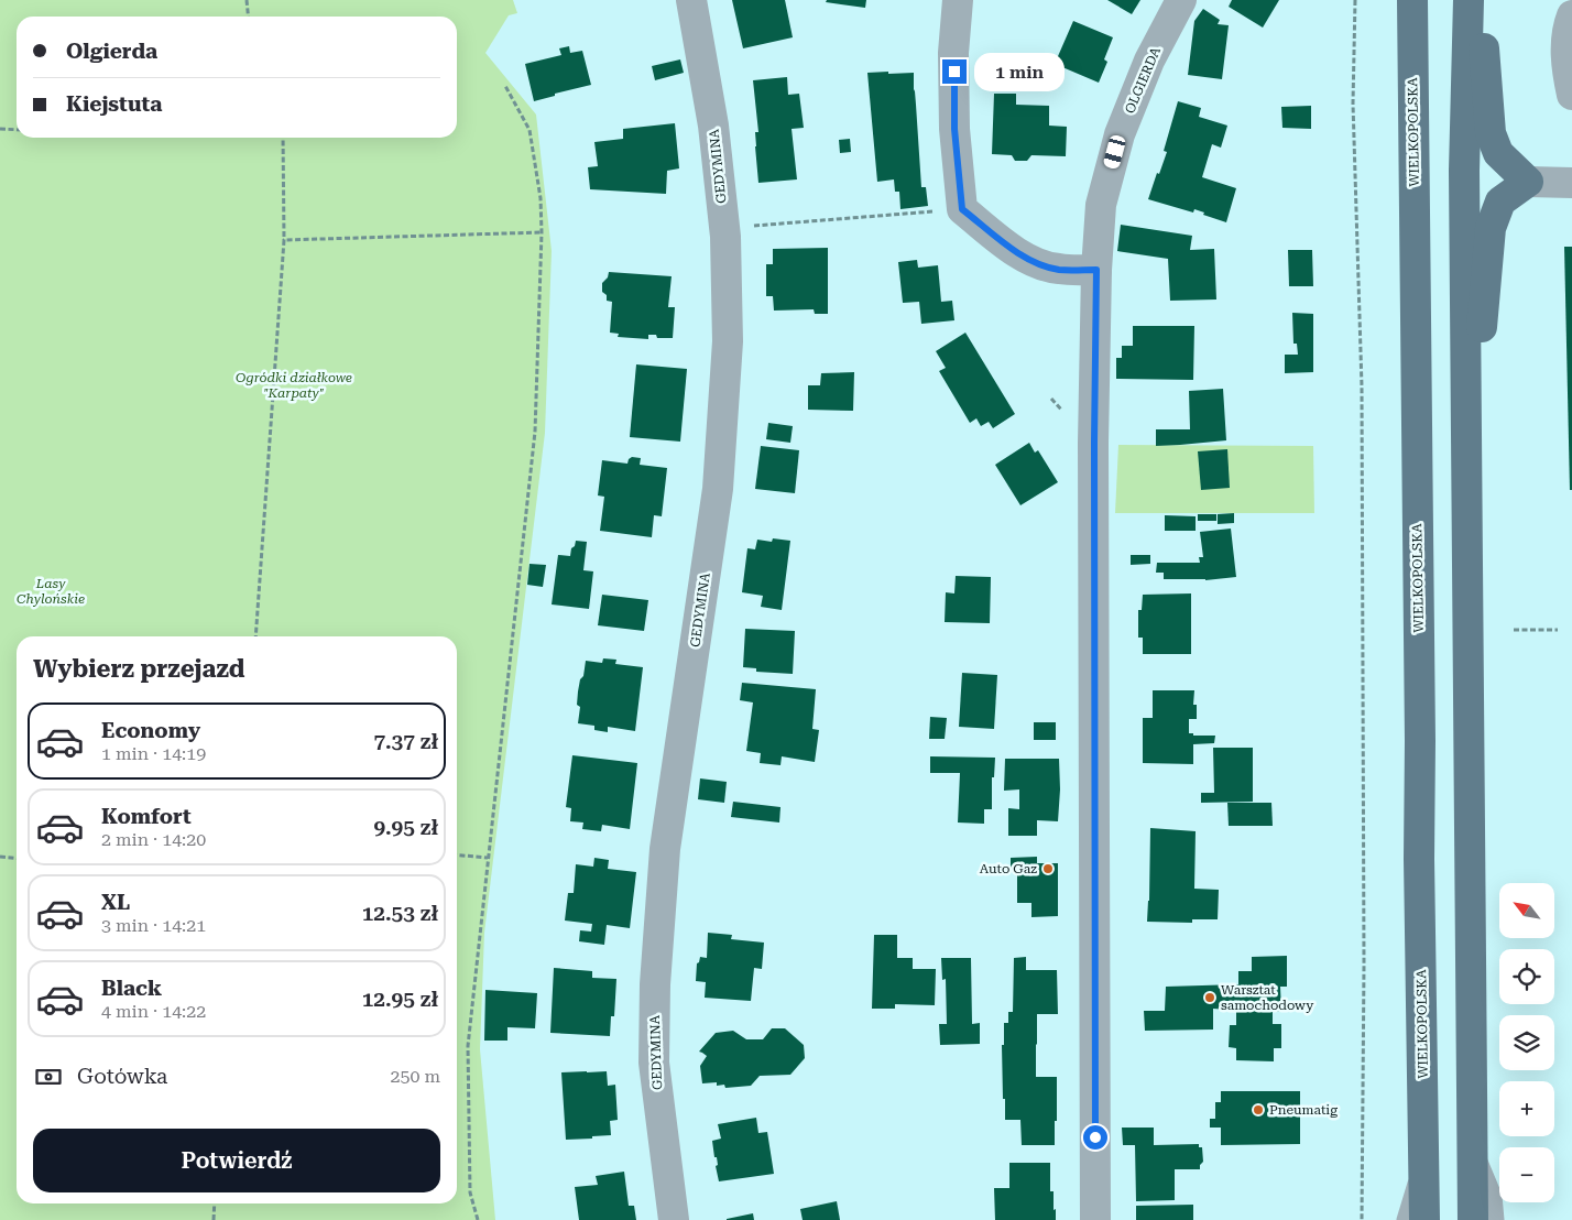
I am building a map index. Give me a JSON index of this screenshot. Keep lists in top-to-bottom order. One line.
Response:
{"streets":{"main road":["WIELKOPOLSKA"],"street":["OLGIERDA","GEDYMINA"]},"parks":["Ogródki działkowe \"Karpaty\"","Lasy Chylońskie"],"places":["Auto Gaz","Warsztat samochodowy","Pneumatig"],"north":"top left","page":{"banner":["Olgierda","Kiejstuta"],"bubble":"1 min","heading":"Wybierz przejazd","list":[{"name":"Economy","note":"1 min · 14:19","value":"7.37 zł"},{"name":"Komfort","note":"2 min · 14:20","value":"9.95 zł"},{"name":"XL","note":"3 min · 14:21","value":"12.53 zł"},{"name":"Black","note":"4 min · 14:22","value":"12.95 zł"}],"map_buttons":["+","−"],"pay":["Gotówka","250 m"],"buttons":"Potwierdź"}}
